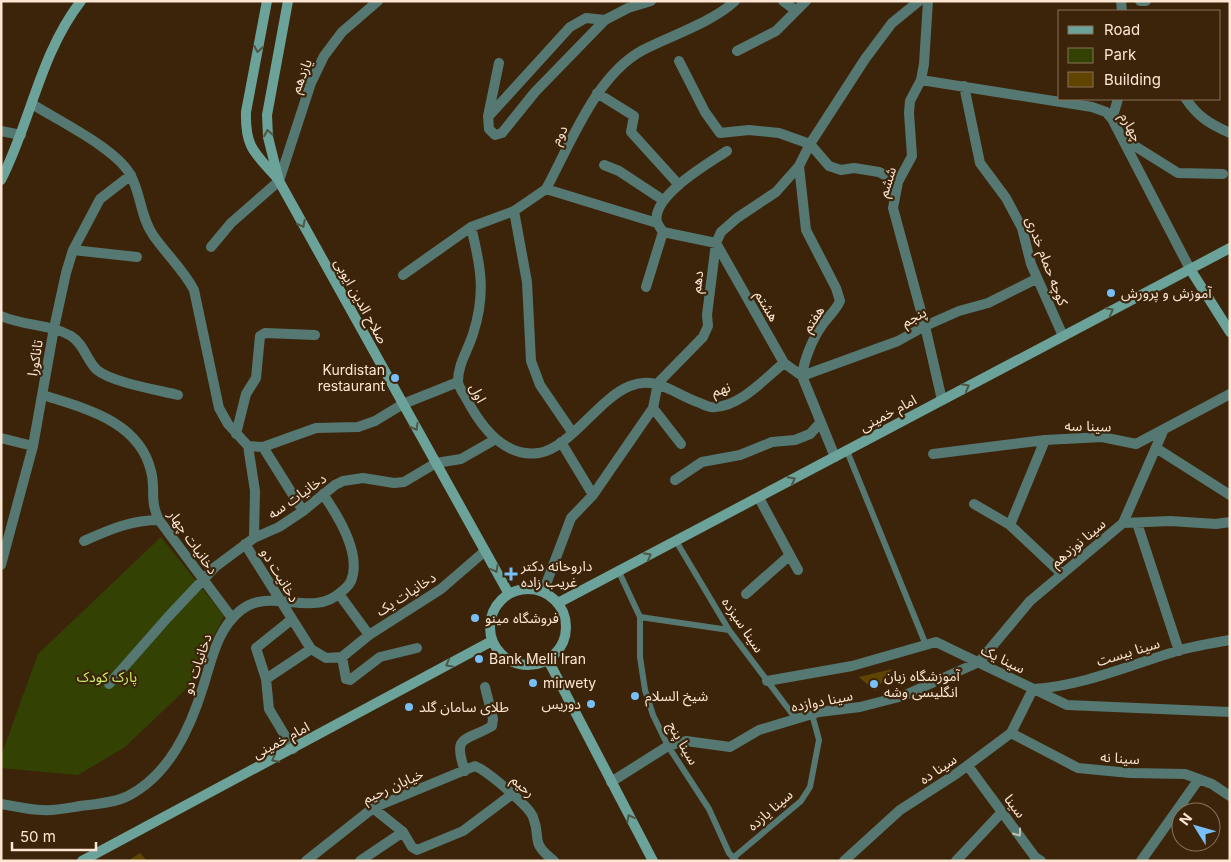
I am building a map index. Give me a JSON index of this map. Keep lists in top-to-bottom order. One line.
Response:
{"streets":{"main road":["صلاح الدین ایوبی","امام خمینی"],"street":["یازدهم","چهارم","دوم","ششم","کوچه حمام خدری","دهم","هشتم","پنجم","هفتم","تاناکورا","نهم","اول","سینا سه","دخانیات سه","دخانیات چهار","سینا نوزدهم","دخانیت دو","دخانیات یک","سینا بیست","سینا یک","دخانیات دو","سینا دوازده","سینا نه","سینا ده","خیابان رحیم","رحیم","سینا"],"lane":["سینا سیزده","سینا پنج","سینا یازده"]},"crossings":[["یازدهم","صلاح الدین ایوبی"],["چهارم","ششم"],["چهارم","کوچه حمام خدری"],["چهارم","امام خمینی"],["دوم","اول"],["ششم","پنجم"],["ششم","امام خمینی"],["کوچه حمام خدری","پنجم"],["کوچه حمام خدری","امام خمینی"],["دهم","هشتم"],["دهم","نهم"],["دهم","اول"],["صلاح الدین ایوبی","امام خمینی"],["صلاح الدین ایوبی","دخانیات سه"],["صلاح الدین ایوبی","دخانیات یک"],["هشتم","پنجم"],["هشتم","هفتم"],["هشتم","نهم"],["پنجم","هفتم"],["تاناکورا","دخانیات چهار"],["نهم","اول"],["اول","دخانیات سه"],["امام خمینی","سینا سیزده"],["امام خمینی","سینا پنج"],["دخانیات سه","دخانیات چهار"],["دخانیات سه","دخانیت دو"],["دخانیات چهار","دخانیات دو"],["سینا نوزدهم","سینا یک"],["سینا نوزدهم","سینا دوازده"],["دخانیت دو","دخانیات دو"],["سینا سیزده","سینا یک"],["سینا سیزده","سینا دوازده"],["سینا بیست","سینا یک"],["سینا بیست","سینا ده"],["سینا یک","سینا دوازده"],["سینا یک","سینا ده"],["سینا دوازده","سینا پنج"],["سینا دوازده","سینا یازده"],["سینا پنج","سینا یازده"],["سینا نه","سینا ده"],["سینا ده","سینا"],["خیابان رحیم","رحیم"]],"one_way":["سینا"],"parks":["پارک کودک"],"places":{"other":["آموزش و پرورش","Kurdistan restaurant","فروشگاه مینو","Bank Melli Iran","mirwety","آموزشگاه زبان انگلیسی وشه","شیخ السلام","دوریس","طلای سامان گلد"],"health":["داروخانه دکتر غریب زاده"]},"legend":["Road","Park","Building"],"scale_bar":"50 m","north":"top left"}
